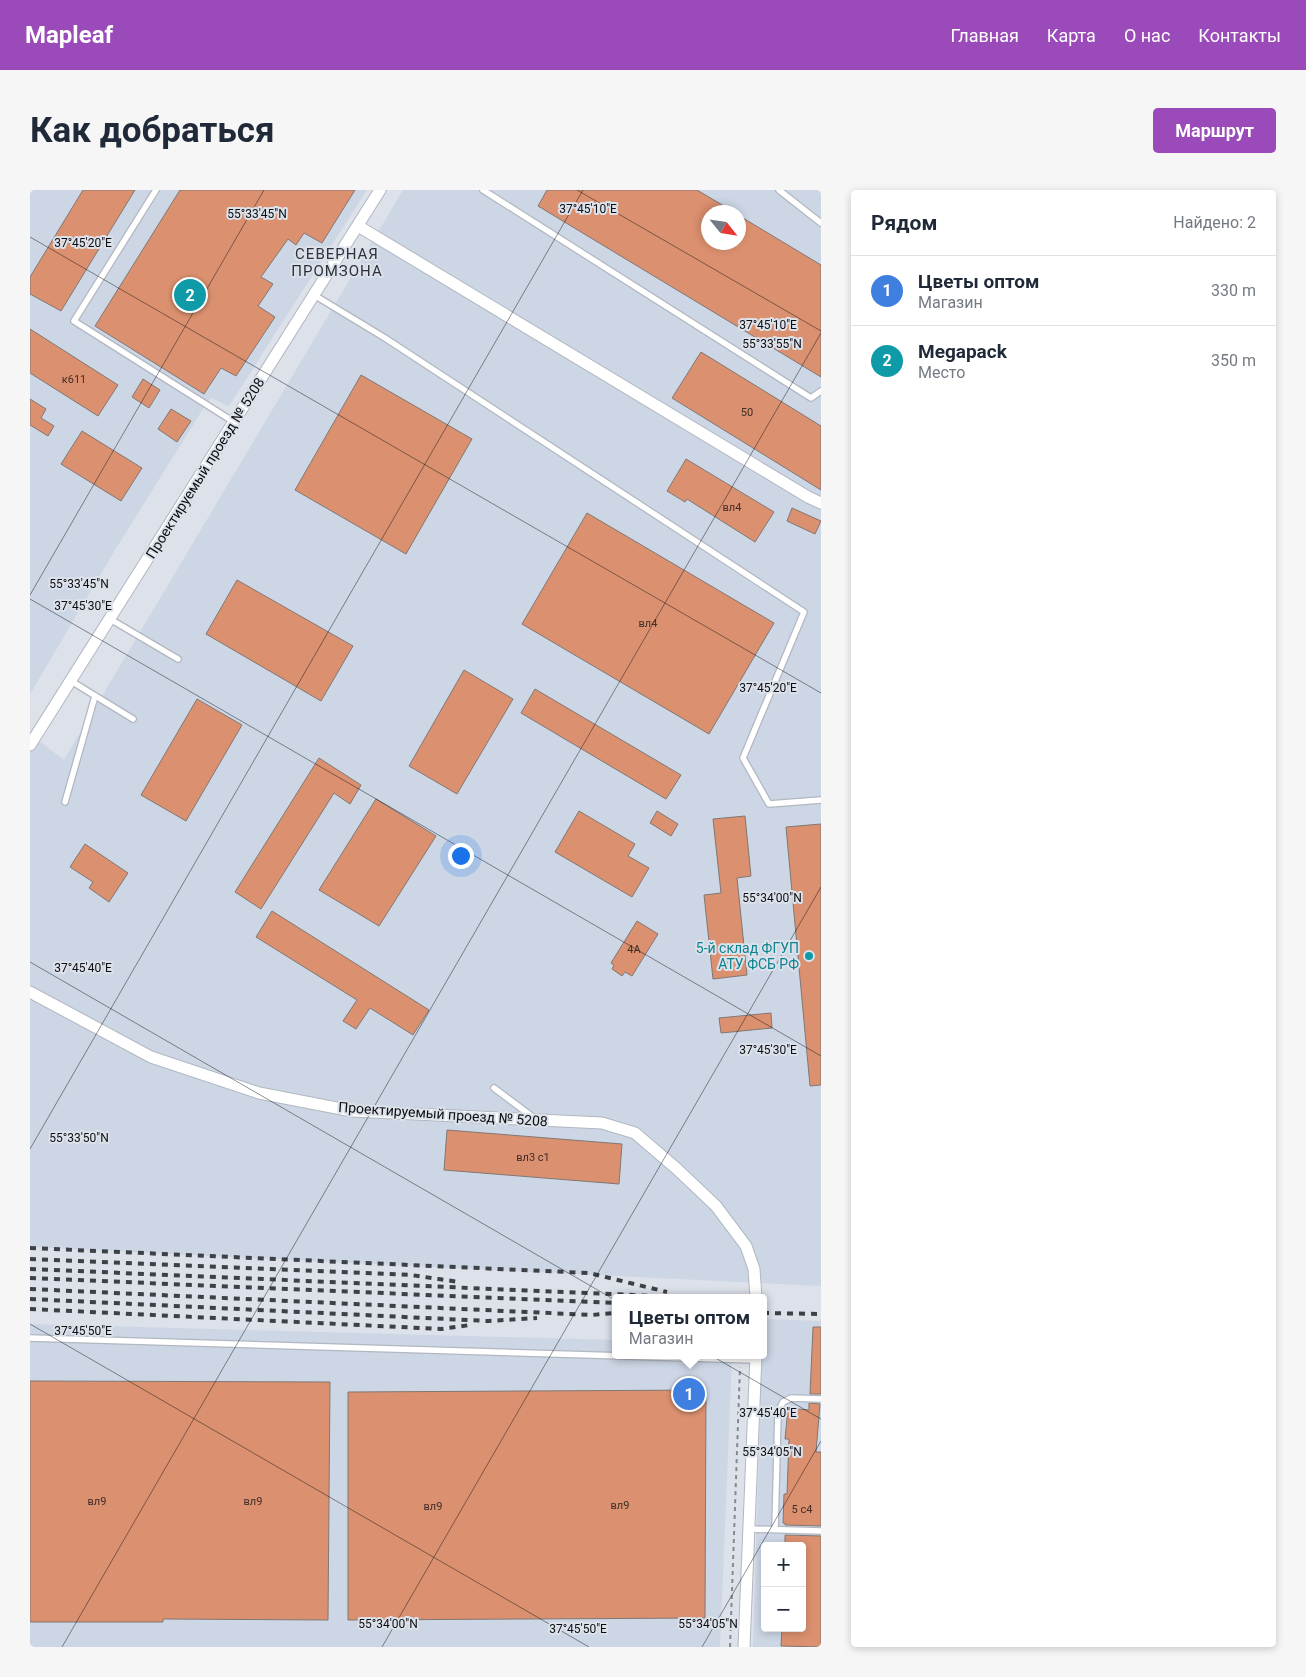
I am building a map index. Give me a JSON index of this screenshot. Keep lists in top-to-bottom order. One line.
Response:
{"streets":{"street":["Проектируемый проезд № 5208"]},"districts":["СЕВЕРНАЯ ПРОМЗОНА"],"places":["5-й склад ФГУП АТУ ФСБ РФ"],"house_numbers":["к611","50","вл4","вл4","4А","вл3 с1","вл9","вл9","вл9","вл9","5 с4"],"north":"bottom right","page":{"header":"Mapleaf","nav":["Главная","Карта","О нас","Контакты"],"buttons":"Маршрут","title":"Как добраться","heading":["Рядом","Найдено: 2"],"list":[{"mark":"1","name":"Цветы оптом","note":"Магазин","value":"330 m"},{"mark":"2","name":"Megapack","note":"Место","value":"350 m"}],"pins":["2","1"],"popup":["Цветы оптом","Магазин"],"map_buttons":["+","−"]},"coordinates":["37°45'10\"E","55°33'45\"N","37°45'20\"E","55°33'55\"N","37°45'30\"E","55°34'00\"N","37°45'40\"E","55°33'50\"N","37°45'50\"E","55°34'05\"N"]}
